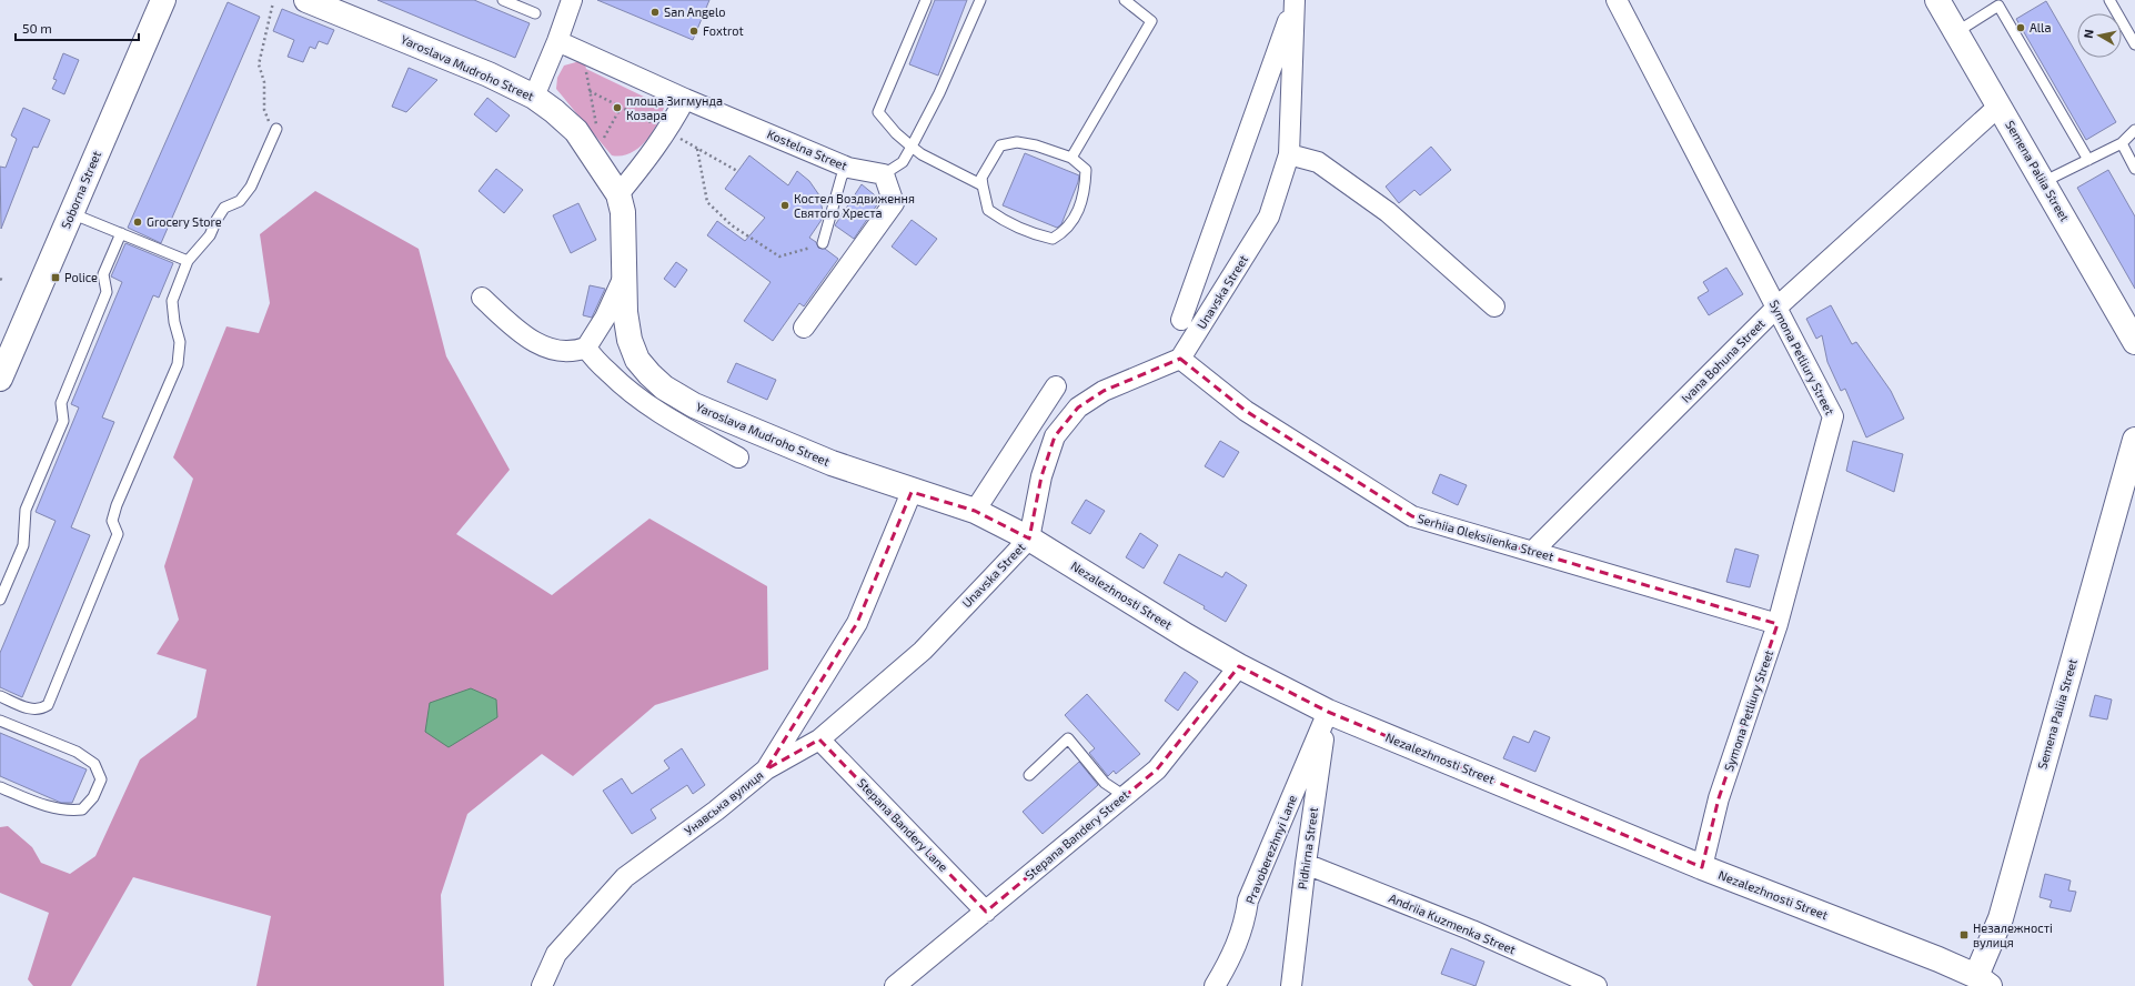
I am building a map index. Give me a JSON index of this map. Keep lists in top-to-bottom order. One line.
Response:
{"streets":{"street":["Yaroslava Mudroho Street","Kostelna Street","Semena Paliia Street","Soborna Street","Unavska Street","Symona Petliury Street","Ivana Bohuna Street","Serhiia Oleksiienka Street","Nezalezhnosti Street","Унавська вулиця","Stepana Bandery Lane","Stepana Bandery Street","Pidhirna Street","Pravoberezhnyi Lane","Andriia Kuzmenka Street"]},"crossings":[["Yaroslava Mudroho Street","Nezalezhnosti Street"],["Yaroslava Mudroho Street","Унавська вулиця"],["Semena Paliia Street","Ivana Bohuna Street"],["Semena Paliia Street","Nezalezhnosti Street"],["Unavska Street","Serhiia Oleksiienka Street"],["Unavska Street","Nezalezhnosti Street"],["Unavska Street","Унавська вулиця"],["Unavska Street","Stepana Bandery Lane"],["Symona Petliury Street","Ivana Bohuna Street"],["Symona Petliury Street","Serhiia Oleksiienka Street"],["Symona Petliury Street","Nezalezhnosti Street"],["Ivana Bohuna Street","Serhiia Oleksiienka Street"],["Nezalezhnosti Street","Унавська вулиця"],["Nezalezhnosti Street","Stepana Bandery Street"],["Nezalezhnosti Street","Pidhirna Street"],["Nezalezhnosti Street","Pravoberezhnyi Lane"],["Stepana Bandery Lane","Stepana Bandery Street"],["Pidhirna Street","Pravoberezhnyi Lane"],["Pidhirna Street","Andriia Kuzmenka Street"]],"places":{"other":["San Angelo","Alla","Foxtrot","площа Зигмунда Козара","Костел Воздвиження Святого Хреста","Grocery Store"],"transit":["Police","Незалежності вулиця"]},"scale_bar":"50 m","north":"left"}
